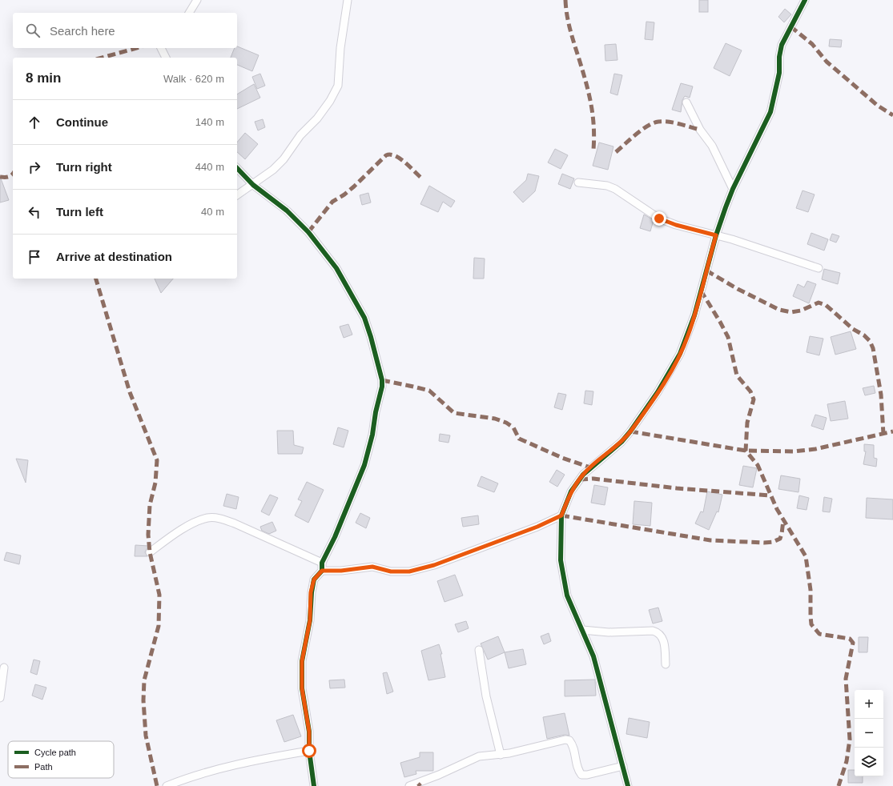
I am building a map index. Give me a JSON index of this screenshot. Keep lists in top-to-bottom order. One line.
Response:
{"legend":["Cycle path","Path"],"page":{"search":"Search here","heading":["8 min","Walk · 620 m"],"list":[["Continue","140 m"],["Turn right","440 m"],["Turn left","40 m"],"Arrive at destination"],"map_buttons":["+","−"]}}
